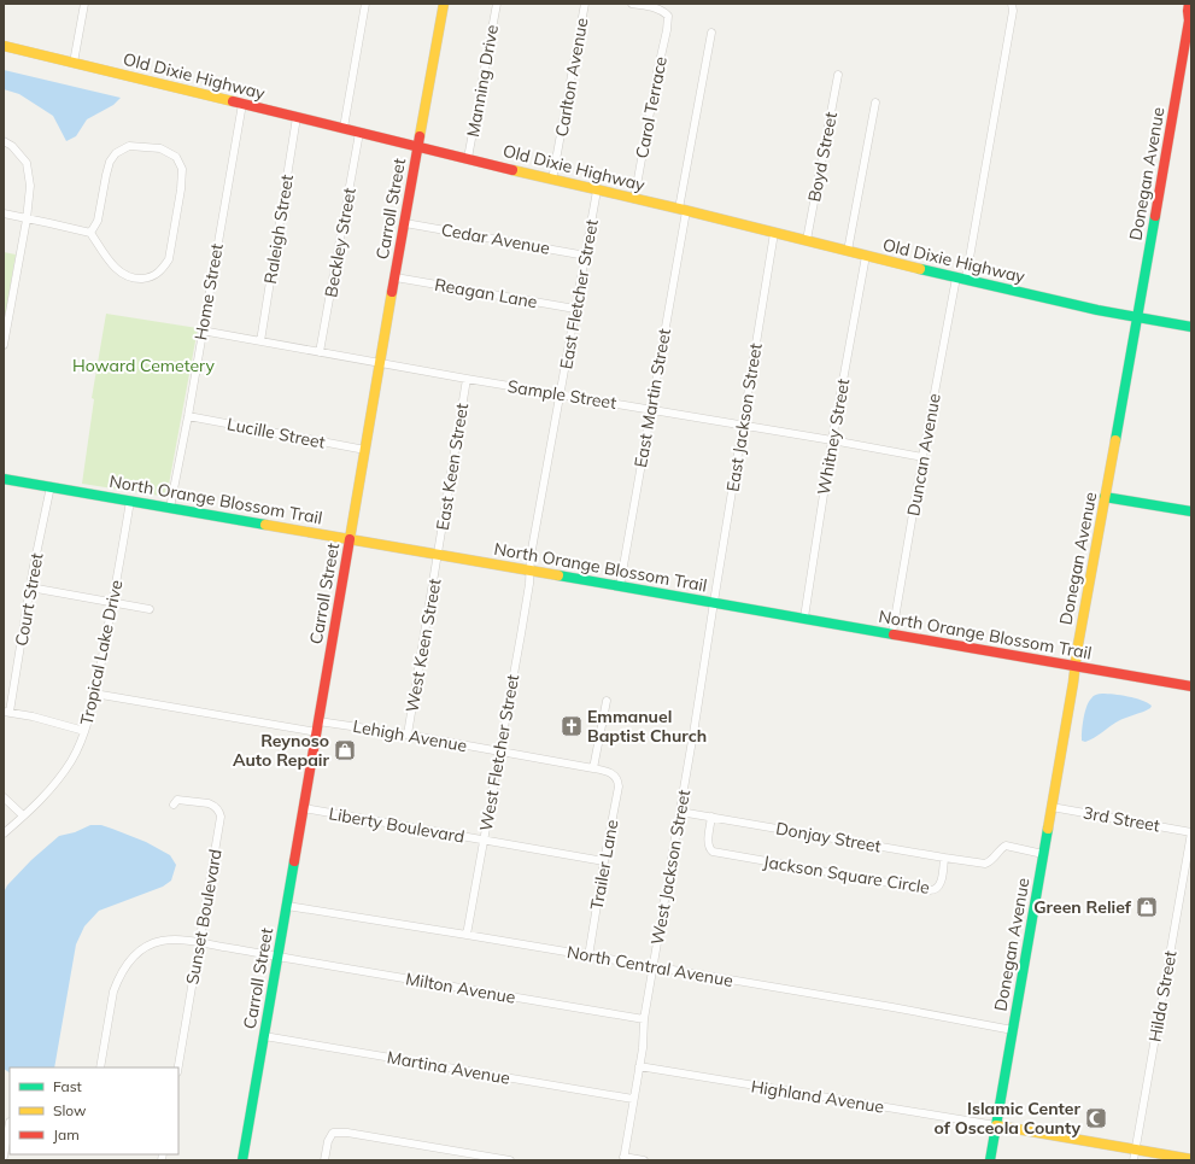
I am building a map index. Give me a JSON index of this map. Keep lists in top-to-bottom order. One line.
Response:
{"streets":{"street":["Old Dixie Highway","Carlton Avenue","Manning Drive","Carol Terrace","Boyd Street","Donegan Avenue","Carroll Street","Raleigh Street","Cedar Avenue","Beckley Street","Home Street","Reagan Lane","East Fletcher Street","Sample Street","East Martin Street","East Jackson Street","Lucille Street","Whitney Street","Duncan Avenue","East Keen Street","North Orange Blossom Trail","Court Street","West Keen Street","Tropical Lake Drive","Lehigh Avenue","West Fletcher Street","3rd Street","Liberty Boulevard","Donjay Street","Trailer Lane","West Jackson Street","Jackson Square Circle","Sunset Boulevard","North Central Avenue","Milton Avenue","Hilda Street","Martina Avenue","Highland Avenue"]},"crossings":[["Old Dixie Highway","Carlton Avenue"],["Old Dixie Highway","Manning Drive"],["Old Dixie Highway","Carol Terrace"],["Old Dixie Highway","Boyd Street"],["Old Dixie Highway","Donegan Avenue"],["Old Dixie Highway","Carroll Street"],["Old Dixie Highway","Raleigh Street"],["Old Dixie Highway","Beckley Street"],["Old Dixie Highway","Home Street"],["Old Dixie Highway","East Fletcher Street"],["Old Dixie Highway","East Martin Street"],["Old Dixie Highway","East Jackson Street"],["Old Dixie Highway","Whitney Street"],["Old Dixie Highway","Duncan Avenue"],["Donegan Avenue","North Orange Blossom Trail"],["Donegan Avenue","3rd Street"],["Donegan Avenue","Jackson Square Circle"],["Donegan Avenue","North Central Avenue"],["Donegan Avenue","Highland Avenue"],["Carroll Street","Cedar Avenue"],["Carroll Street","Reagan Lane"],["Carroll Street","Sample Street"],["Carroll Street","Lucille Street"],["Carroll Street","North Orange Blossom Trail"],["Carroll Street","Lehigh Avenue"],["Carroll Street","Liberty Boulevard"],["Carroll Street","North Central Avenue"],["Carroll Street","Milton Avenue"],["Carroll Street","Martina Avenue"],["Raleigh Street","Sample Street"],["Cedar Avenue","East Fletcher Street"],["Beckley Street","Sample Street"],["Home Street","Sample Street"],["Home Street","Lucille Street"],["Home Street","North Orange Blossom Trail"],["Reagan Lane","East Fletcher Street"],["East Fletcher Street","Sample Street"],["East Fletcher Street","North Orange Blossom Trail"],["East Fletcher Street","West Fletcher Street"],["Sample Street","East Martin Street"],["Sample Street","East Jackson Street"],["Sample Street","Whitney Street"],["Sample Street","Duncan Avenue"],["Sample Street","East Keen Street"],["East Martin Street","North Orange Blossom Trail"],["East Jackson Street","North Orange Blossom Trail"],["East Jackson Street","West Jackson Street"],["Whitney Street","North Orange Blossom Trail"],["Duncan Avenue","North Orange Blossom Trail"],["East Keen Street","North Orange Blossom Trail"],["East Keen Street","West Keen Street"],["North Orange Blossom Trail","Court Street"],["North Orange Blossom Trail","West Keen Street"],["North Orange Blossom Trail","Tropical Lake Drive"],["North Orange Blossom Trail","West Fletcher Street"],["North Orange Blossom Trail","West Jackson Street"],["West Keen Street","Lehigh Avenue"],["Lehigh Avenue","West Fletcher Street"],["Lehigh Avenue","Trailer Lane"],["West Fletcher Street","Liberty Boulevard"],["West Fletcher Street","North Central Avenue"],["3rd Street","Hilda Street"],["Liberty Boulevard","Trailer Lane"],["Donjay Street","West Jackson Street"],["Donjay Street","Jackson Square Circle"],["Trailer Lane","North Central Avenue"],["West Jackson Street","North Central Avenue"],["West Jackson Street","Milton Avenue"],["West Jackson Street","Martina Avenue"],["West Jackson Street","Highland Avenue"]],"parks":["Howard Cemetery"],"places":{"church":["Emmanuel Baptist Church"],"shop":["Reynoso Auto Repair","Green Relief"],"mosque":["Islamic Center of Osceola County"]},"legend":["Fast","Slow","Jam"]}
